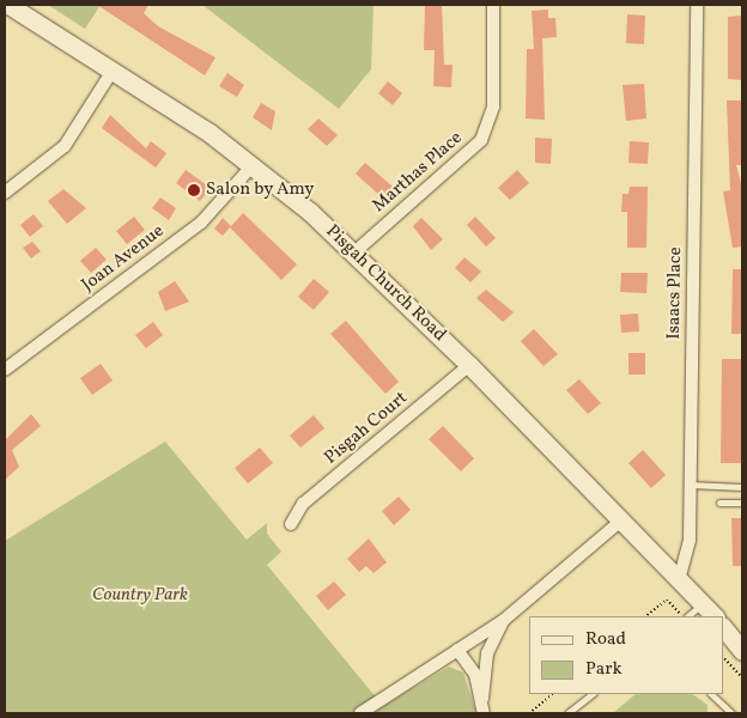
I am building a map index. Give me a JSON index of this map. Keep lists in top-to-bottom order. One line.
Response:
{"streets":{"main road":["Pisgah Church Road"],"street":["Marthas Place","Joan Avenue","Isaacs Place","Pisgah Court"]},"crossings":[["Marthas Place","Pisgah Church Road"],["Joan Avenue","Pisgah Church Road"],["Pisgah Church Road","Isaacs Place"],["Pisgah Church Road","Pisgah Court"]],"parks":["Country Park"],"places":["Salon by Amy"],"legend":["Road","Park"]}
